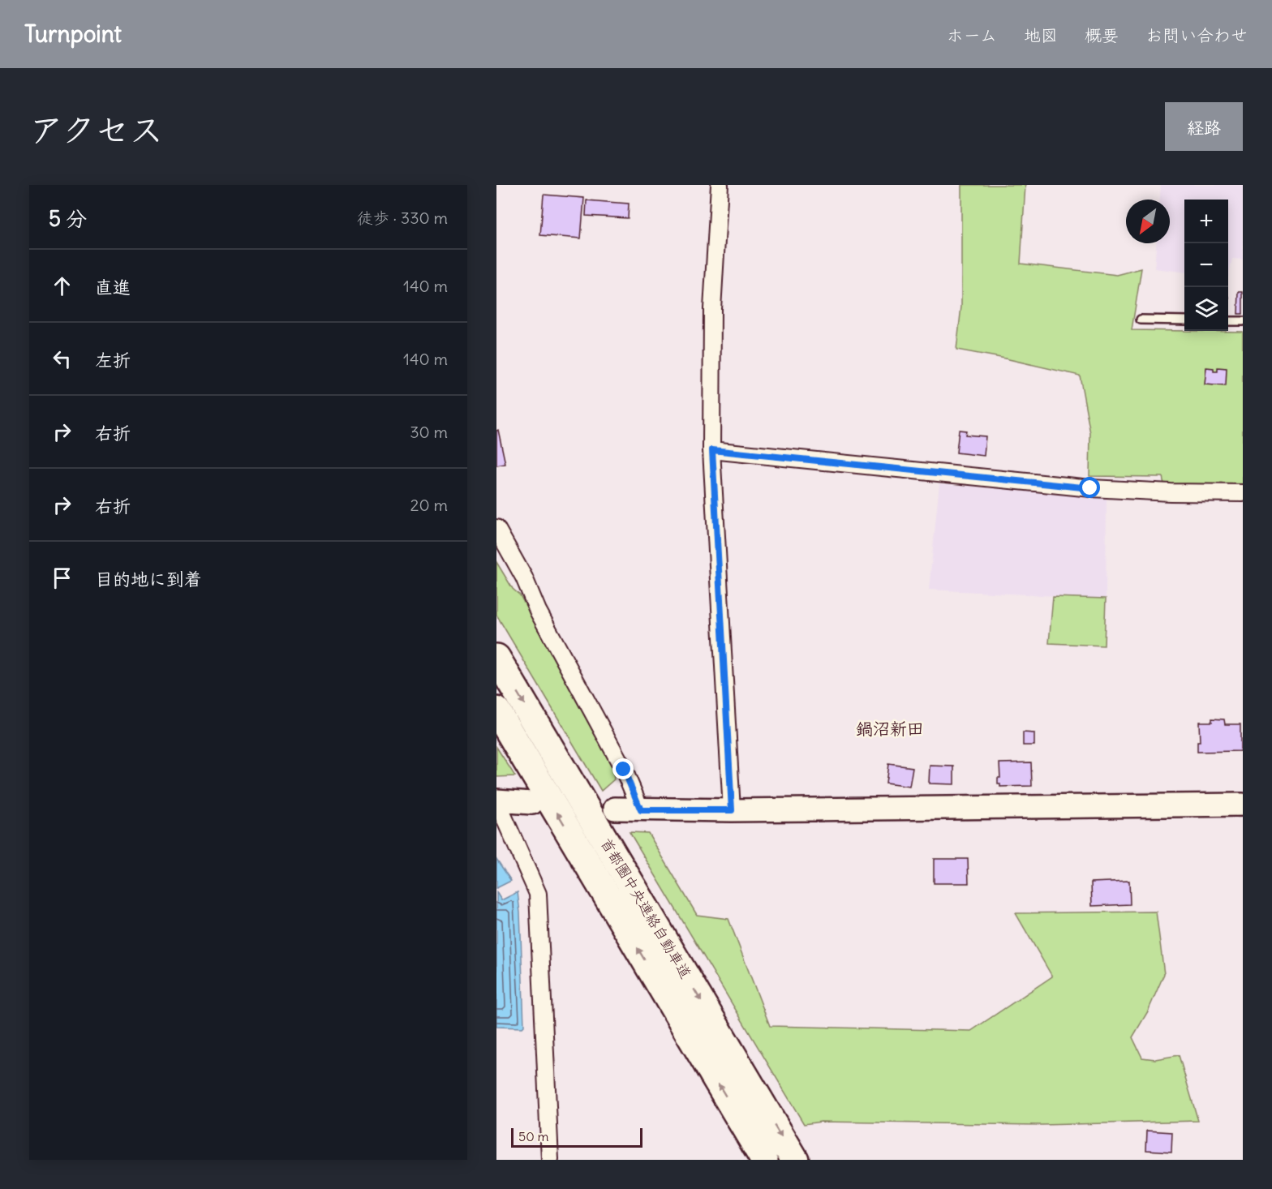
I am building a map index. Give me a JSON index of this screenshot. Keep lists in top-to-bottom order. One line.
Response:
{"streets":{"highway":["首都圏中央連絡自動車道"]},"districts":["鍋沼新田"],"scale_bar":"50 m","north":"bottom left","page":{"header":"Turnpoint","nav":["ホーム","地図","概要","お問い合わせ"],"title":"アクセス","buttons":"経路","heading":["5 分","徒歩 · 330 m"],"map_buttons":["+","−"],"list":[["直進","140 m"],["左折","140 m"],["右折","30 m"],["右折","20 m"],"目的地に到着"],"scale":"50 m"}}
